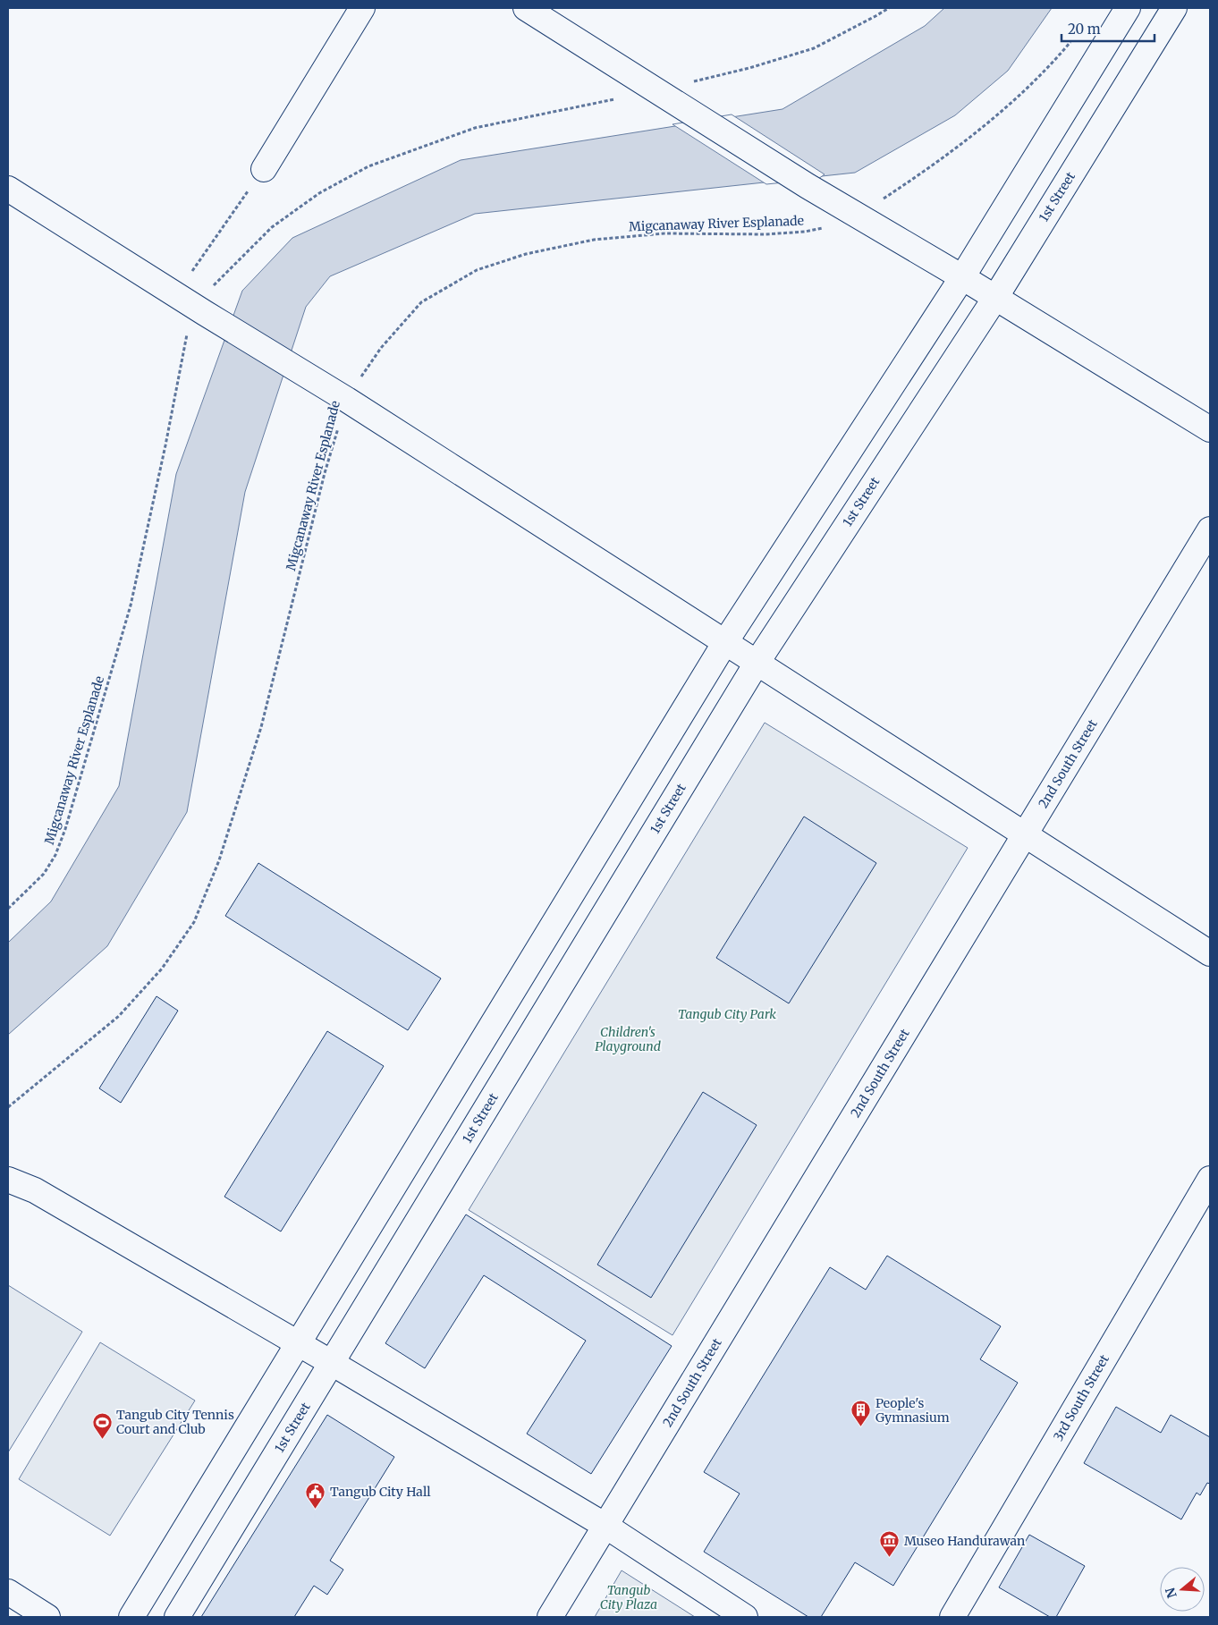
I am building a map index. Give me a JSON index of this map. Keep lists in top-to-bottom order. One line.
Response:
{"streets":{"street":["1st Street","2nd South Street","3rd South Street"],"path":["Migcanaway River Esplanade"]},"parks":["Tangub City Park","Children's Playground","Tangub City Plaza"],"places":{"building":["People's Gymnasium"],"sports":["Tangub City Tennis Court and Club"],"public building":["Tangub City Hall"],"museum":["Museo Handurawan"]},"scale_bar":"20 m","north":"left"}
